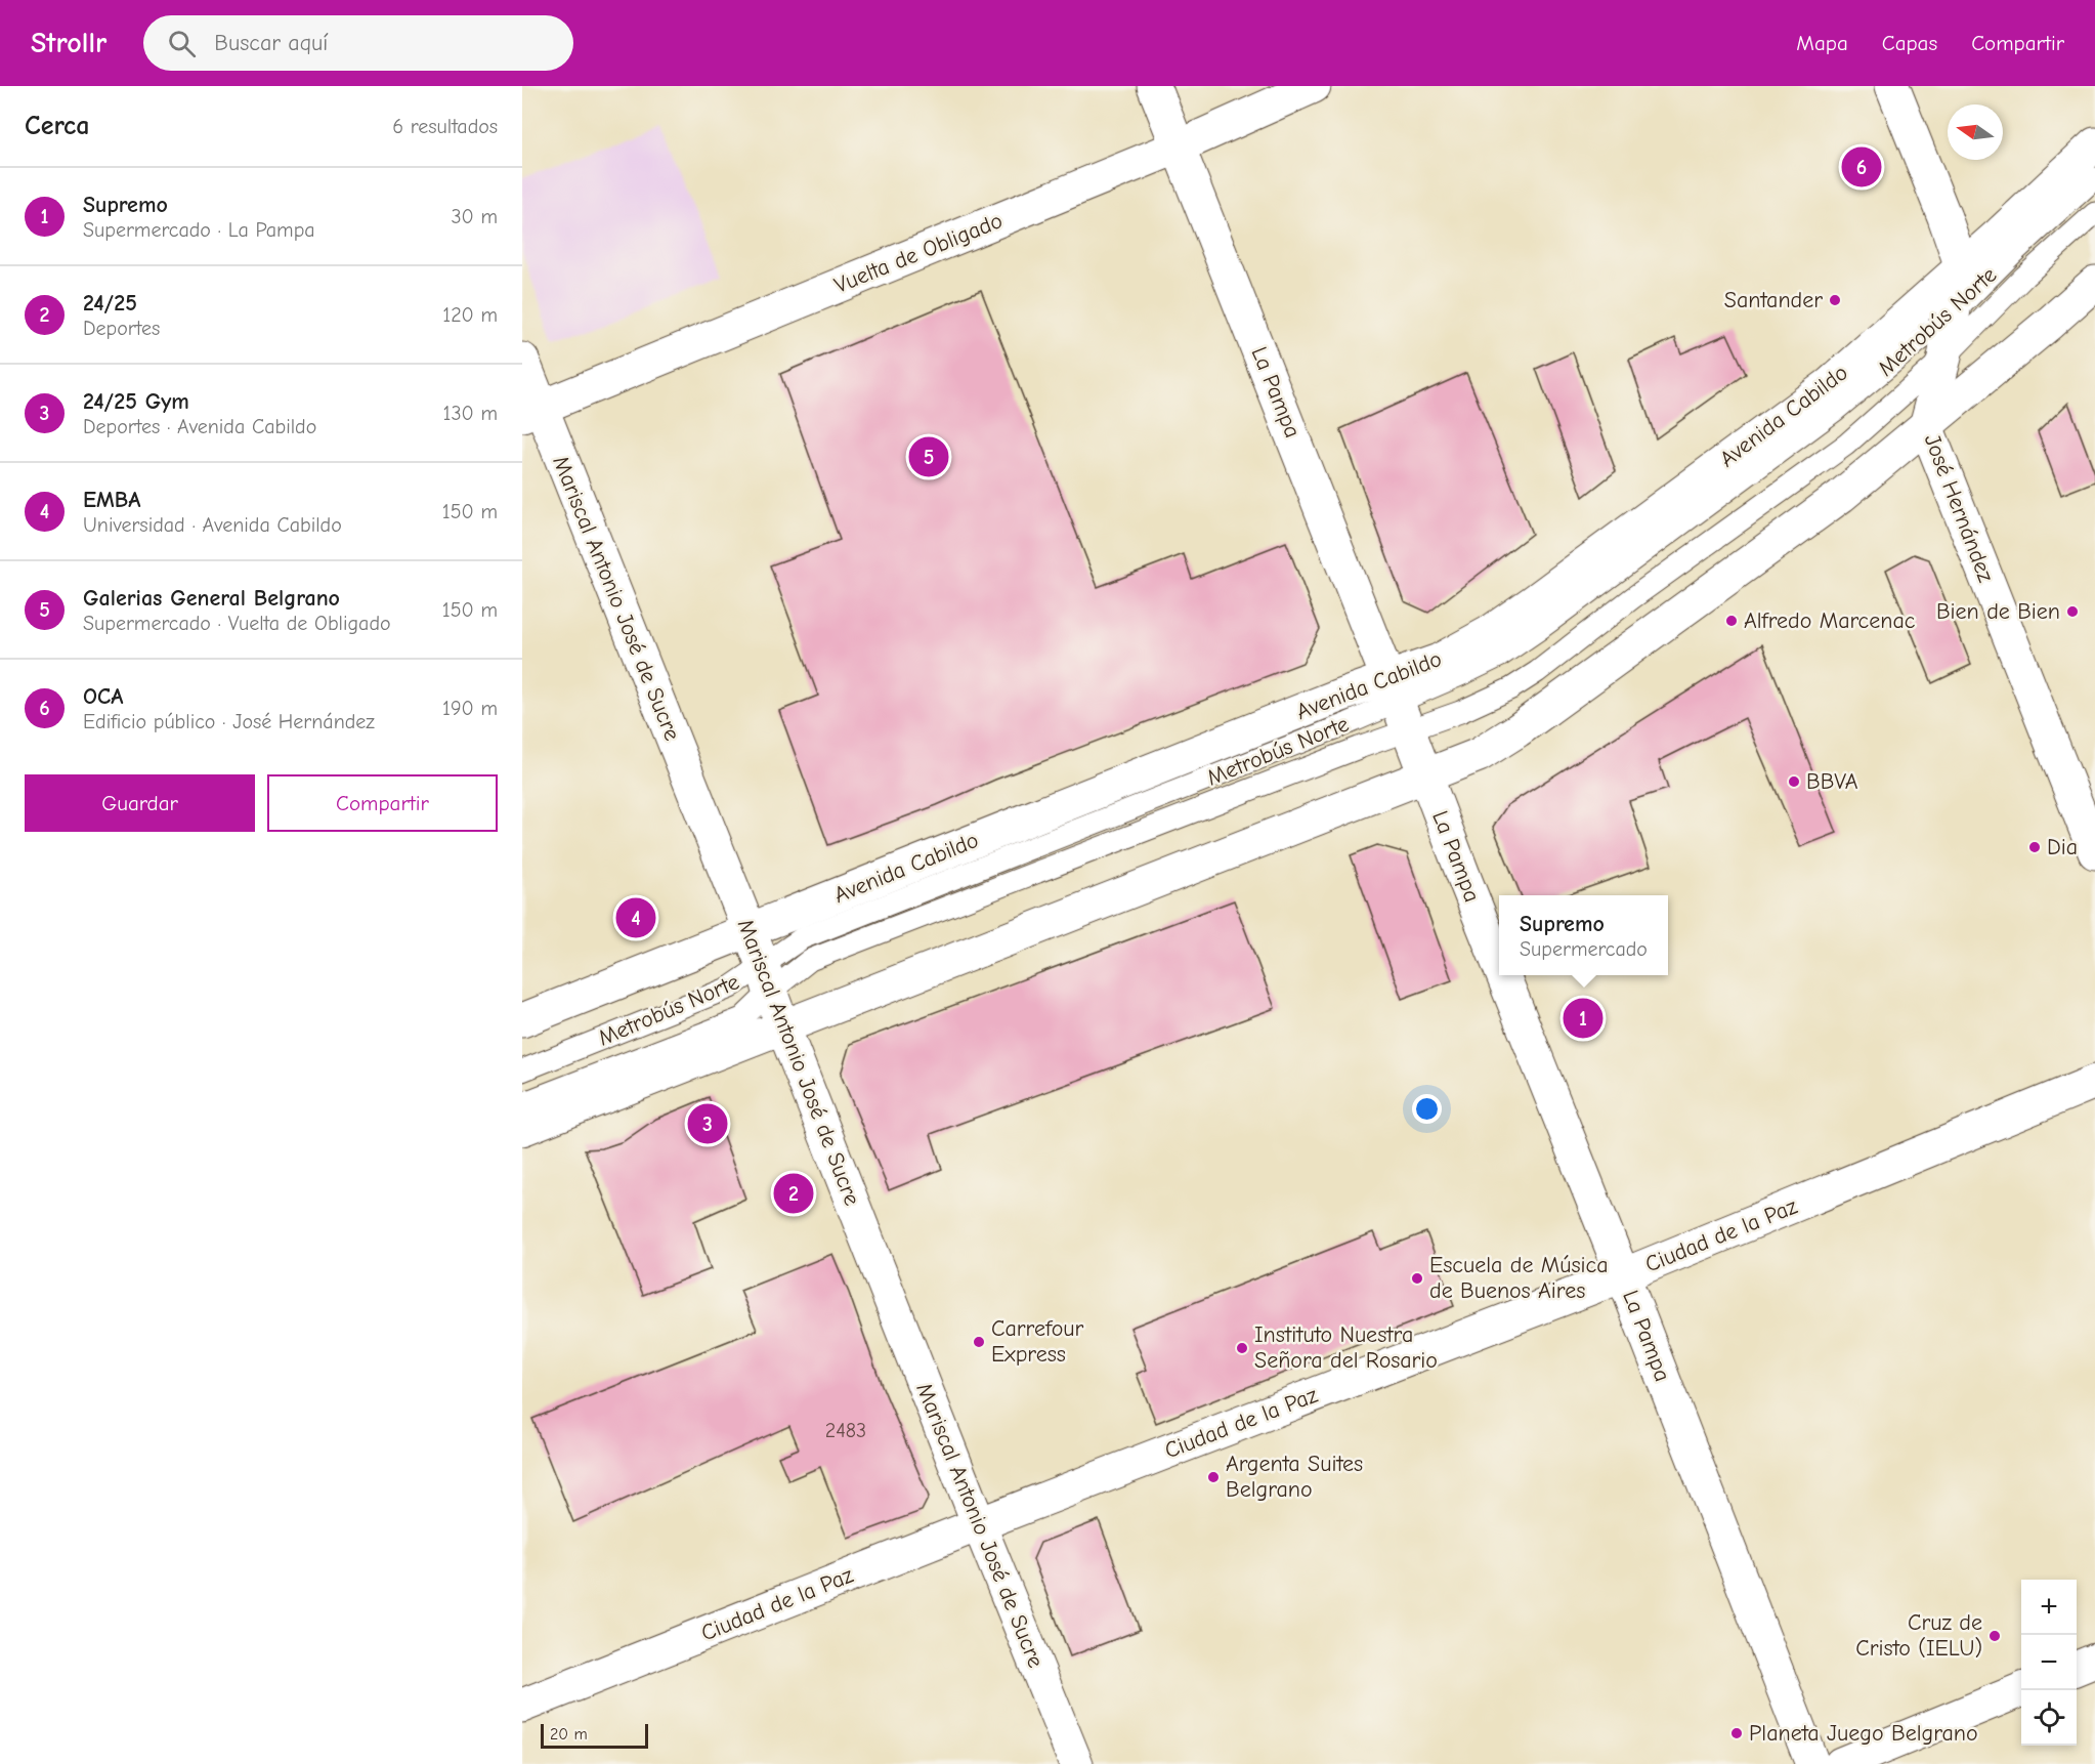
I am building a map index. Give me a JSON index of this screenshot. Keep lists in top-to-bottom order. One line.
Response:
{"streets":{"street":["Vuelta de Obligado","La Pampa","Avenida Cabildo","José Hernández","Mariscal Antonio José de Sucre","Ciudad de la Paz"],"lane":["Metrobús Norte"]},"crossings":[["Vuelta de Obligado","La Pampa"],["Vuelta de Obligado","Mariscal Antonio José de Sucre"],["Metrobús Norte","La Pampa"],["Metrobús Norte","Avenida Cabildo"],["Metrobús Norte","José Hernández"],["Metrobús Norte","Mariscal Antonio José de Sucre"],["La Pampa","Avenida Cabildo"],["La Pampa","Ciudad de la Paz"],["Avenida Cabildo","José Hernández"],["Avenida Cabildo","Mariscal Antonio José de Sucre"],["Mariscal Antonio José de Sucre","Ciudad de la Paz"]],"places":["Santander","Bien de Bien","Alfredo Marcenac","BBVA","Dia","Escuela de Música de Buenos Aires","Carrefour Express","Instituto Nuestra Señora del Rosario","Argenta Suites Belgrano","Cruz de Cristo (IELU)","Planeta Juego Belgrano"],"house_numbers":["2483"],"scale_bar":"20 m","north":"left","page":{"header":"Strollr","search":"Buscar aquí","nav":["Mapa","Capas","Compartir"],"heading":["Cerca","6 resultados"],"pins":["6","5","4","1","3","2"],"list":[{"mark":"1","name":"Supremo","note":"Supermercado · La Pampa","value":"30 m"},{"mark":"2","name":"24/25","note":"Deportes","value":"120 m"},{"mark":"3","name":"24/25 Gym","note":"Deportes · Avenida Cabildo","value":"130 m"},{"mark":"4","name":"EMBA","note":"Universidad · Avenida Cabildo","value":"150 m"},{"mark":"5","name":"Galerias General Belgrano","note":"Supermercado · Vuelta de Obligado","value":"150 m"},{"mark":"6","name":"OCA","note":"Edificio público · José Hernández","value":"190 m"}],"buttons":["Guardar","Compartir"],"popup":["Supremo","Supermercado"],"map_buttons":["+","−"],"scale":"20 m"}}
